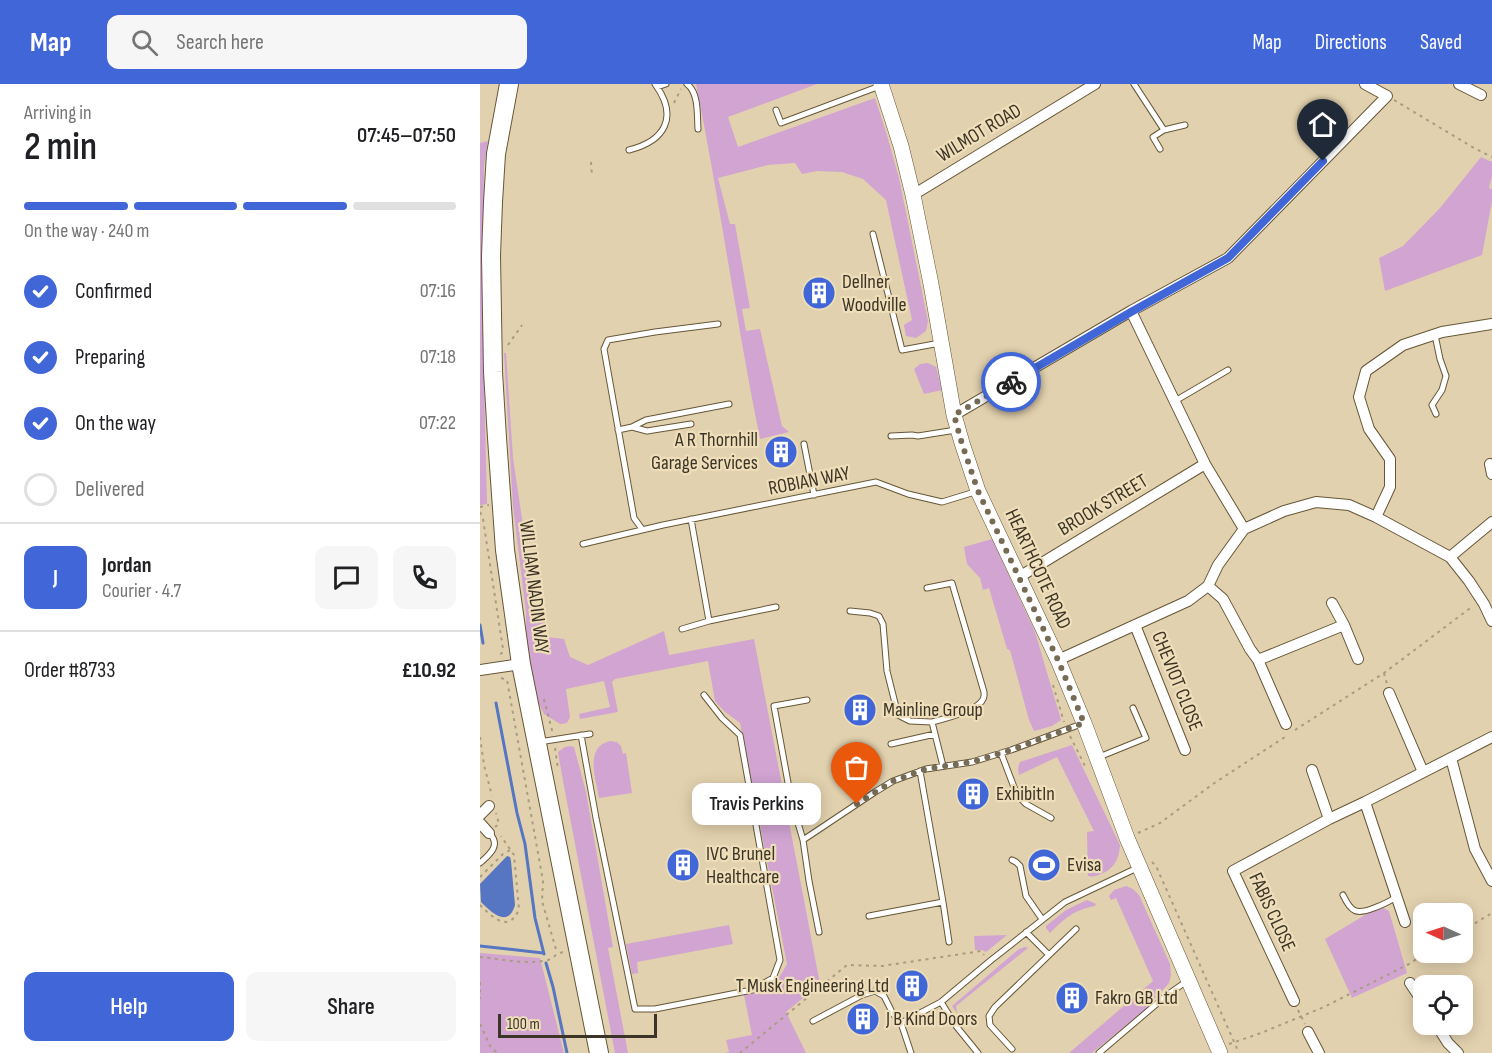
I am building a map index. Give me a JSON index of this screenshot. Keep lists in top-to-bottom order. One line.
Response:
{"streets":{"main road":["WILLIAM NADIN WAY"],"street":["WILMOT ROAD","BROOK STREET","HEARTHCOTE ROAD","CHEVIOT CLOSE","FABIS CLOSE"],"lane":["ROBIAN WAY"]},"crossings":[["WILMOT ROAD","HEARTHCOTE ROAD"],["ROBIAN WAY","HEARTHCOTE ROAD"],["BROOK STREET","HEARTHCOTE ROAD"]],"places":{"building":["Dellner Woodville","A R Thornhill Garage Services","Mainline Group","ExhibitIn","IVC Brunel Healthcare","T Musk Engineering Ltd","Fakro GB Ltd","J B Kind Doors"],"other":["Travis Perkins"],"sports":["Evisa"]},"scale_bar":"100 m","north":"left","page":{"header":"Map","search":"Search here","nav":["Map","Directions","Saved"],"heading":["2 min","Arriving in","07:45–07:50"],"panel":["Jordan","Courier · 4.7","Order #8733","£10.92"],"bar":"On the way · 240 m","list":[["Confirmed","07:16"],["Preparing","07:18"],["On the way","07:22"],"Delivered"],"round":"J","bubble":"Travis Perkins","buttons":["Help","Share"],"scale":"100 m"}}
